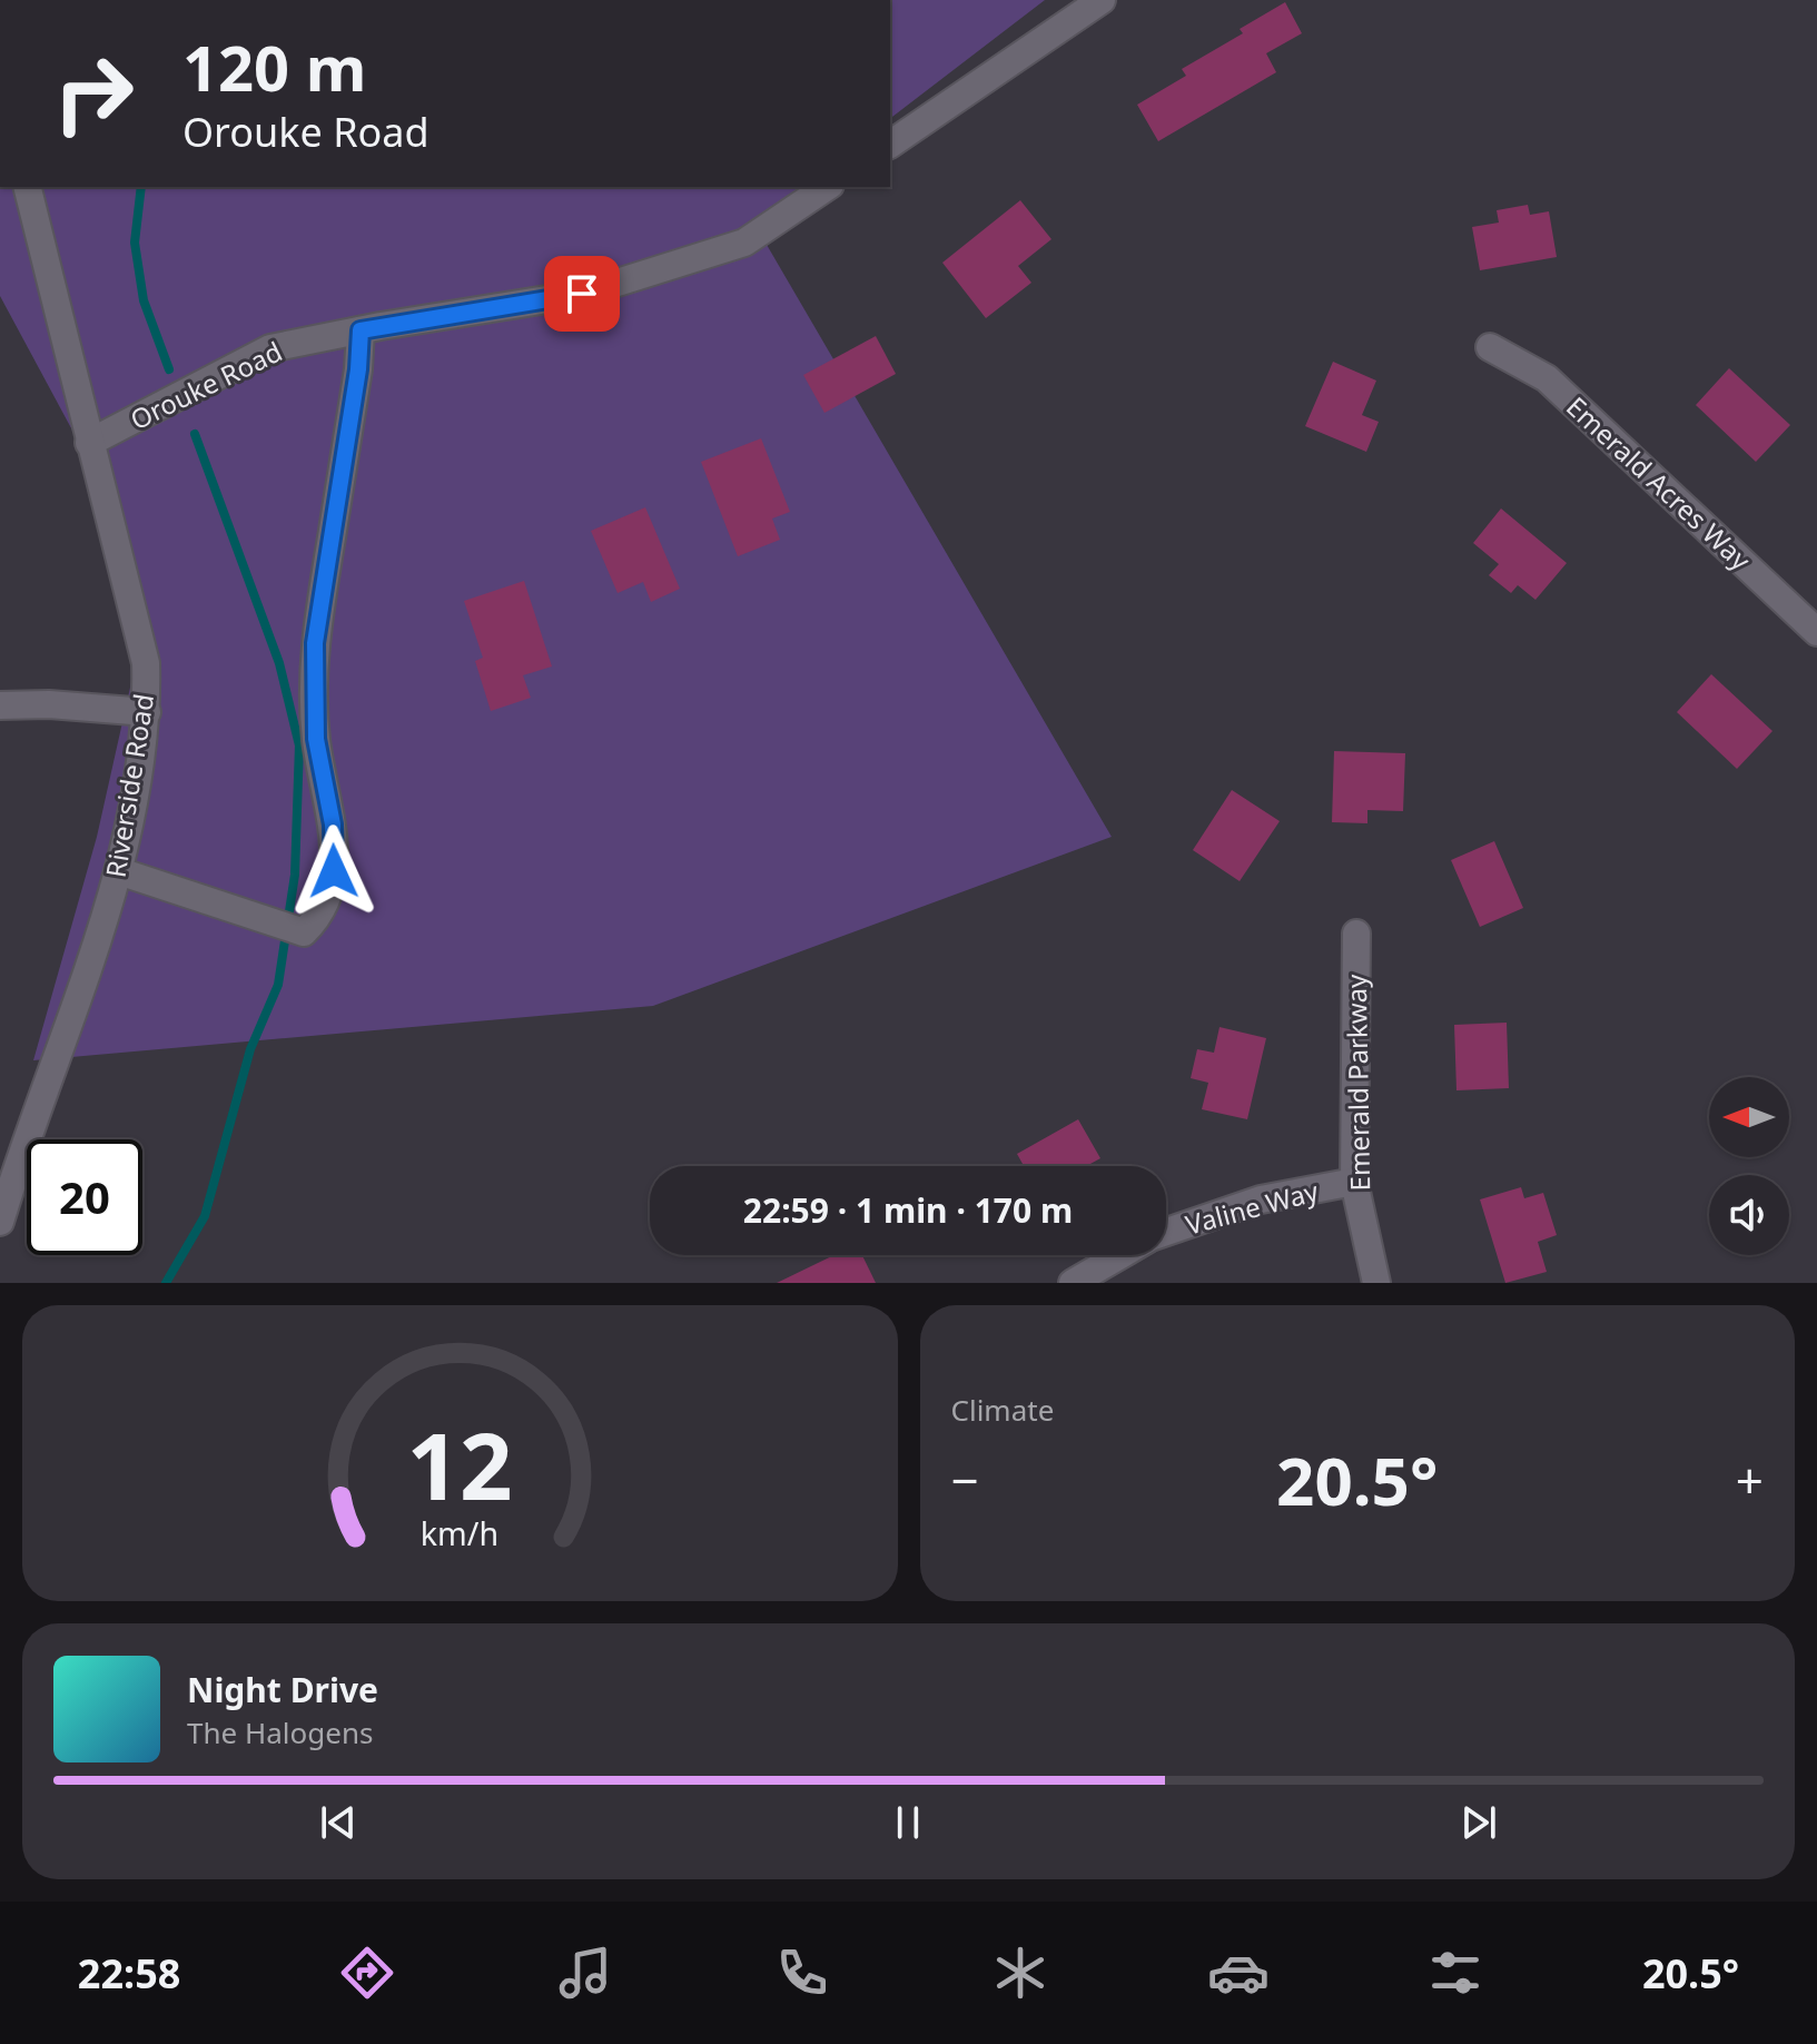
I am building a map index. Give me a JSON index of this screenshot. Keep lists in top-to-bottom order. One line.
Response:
{"streets":{"street":["Orouke Road","Emerald Acres Way","Riverside Road","Emerald Parkway","Valine Way"]},"crossings":[["Orouke Road","Riverside Road"],["Emerald Parkway","Valine Way"]],"north":"left","page":{"turn":["120 m","Orouke Road"],"limit":"20","trip":"22:59 · 1 min · 170 m","tile":"Climate","heat":["−","20.5°","+"],"song":["Night Drive","The Halogens"],"tabs":["22:58","20.5°"],"gauge":["12","km/h"]}}
